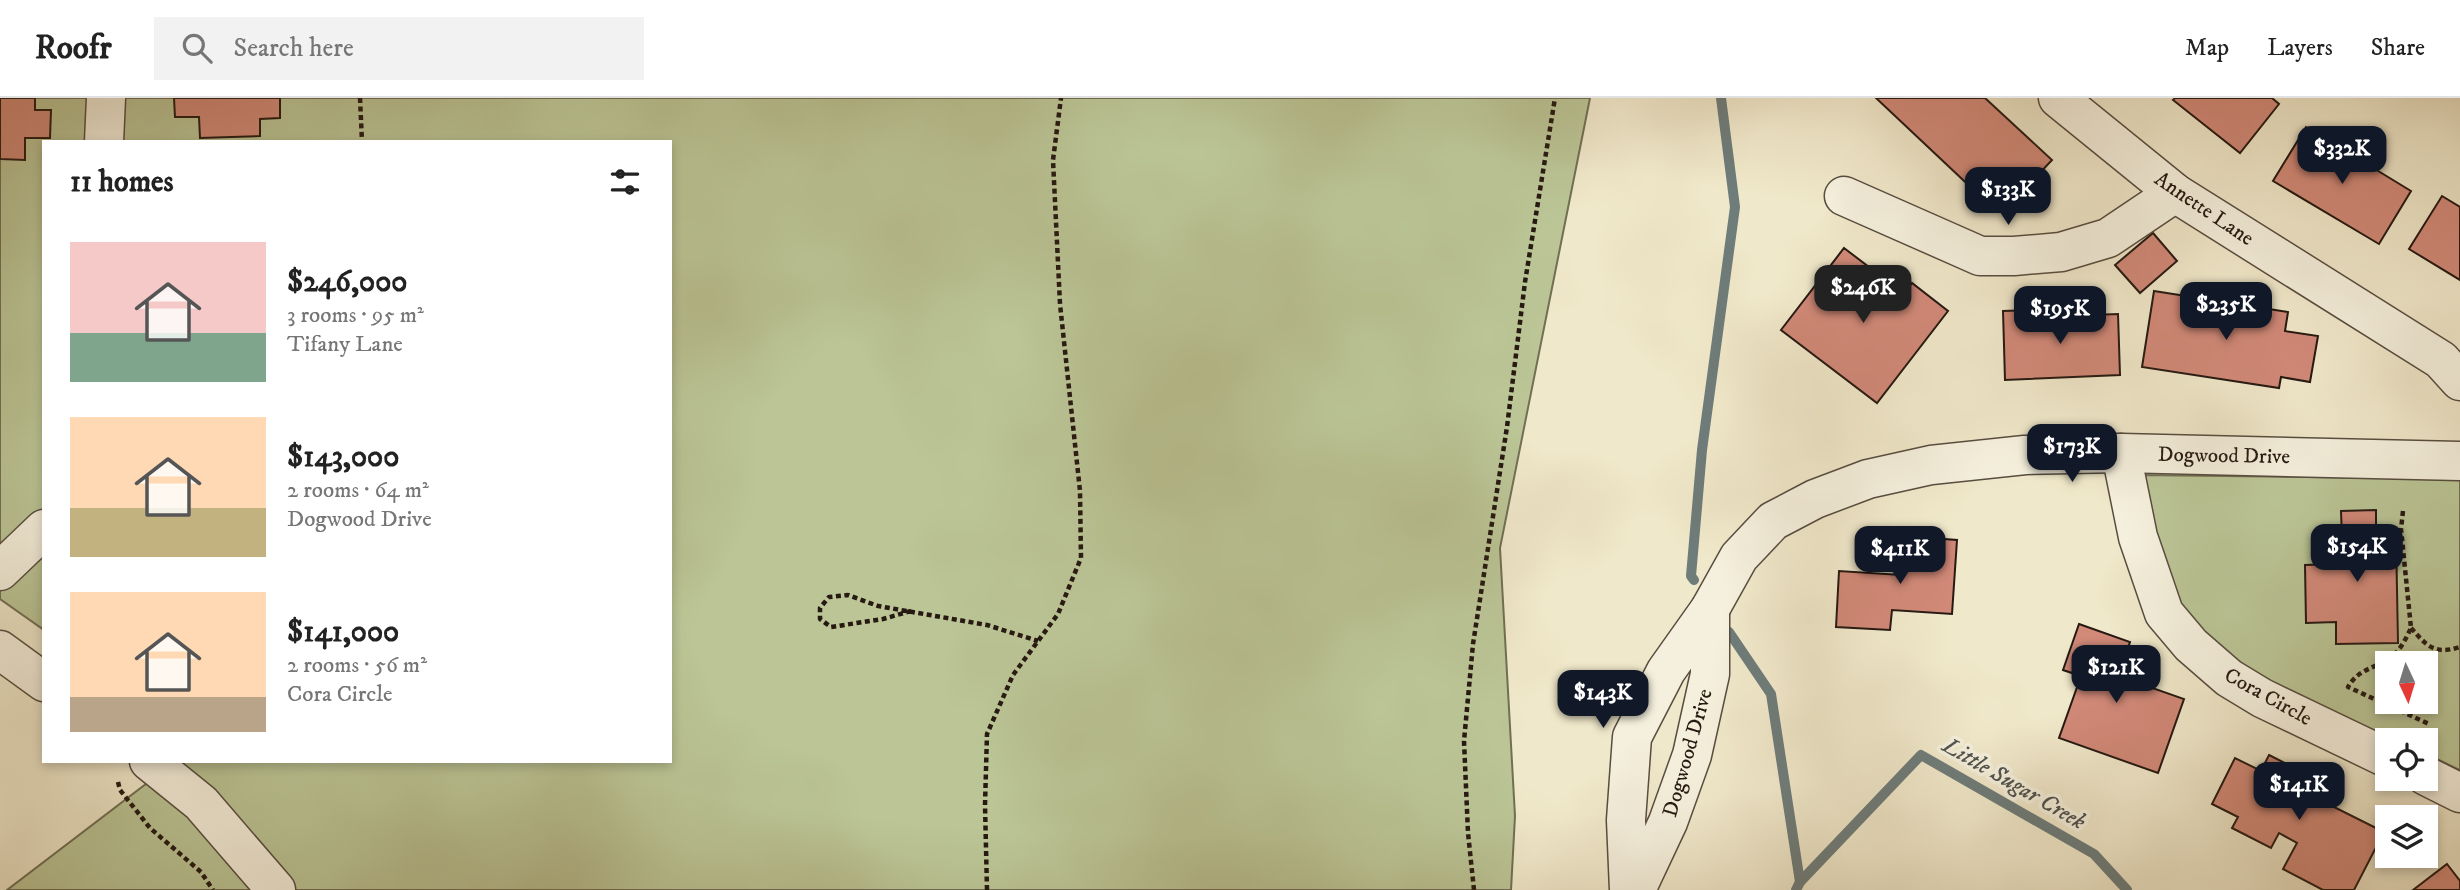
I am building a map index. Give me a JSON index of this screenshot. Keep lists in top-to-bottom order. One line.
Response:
{"streets":{"street":["Annette Lane","Dogwood Drive","Cora Circle"]},"crossings":[["Dogwood Drive","Cora Circle"]],"water":["Little Sugar Creek"],"north":"bottom","page":{"header":"Roofr","search":"Search here","nav":["Map","Layers","Share"],"price":["$332K","$133K","$246K","$235K","$195K","$173K","$154K","$411K","$121K","$143K","$141K"],"heading":"11 homes","list":[{"name":"$246,000","note":"3 rooms · 95 m² · Tifany Lane"},{"name":"$143,000","note":"2 rooms · 64 m² · Dogwood Drive"},{"name":"$141,000","note":"2 rooms · 56 m² · Cora Circle"}]}}
